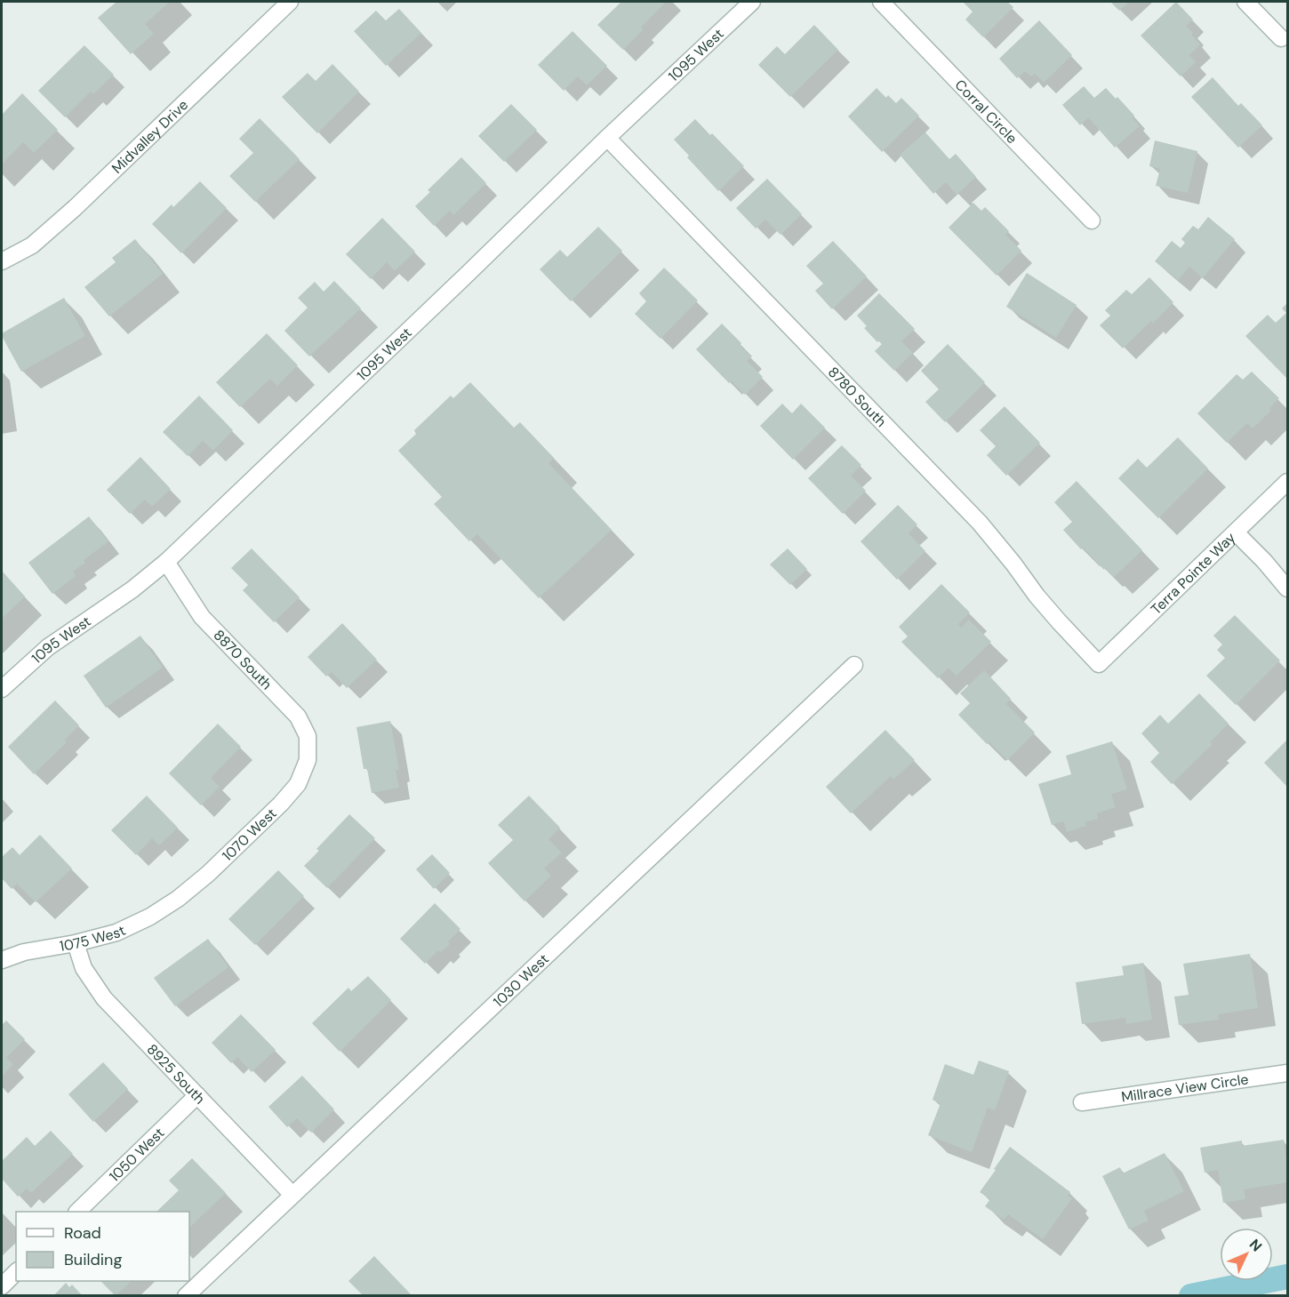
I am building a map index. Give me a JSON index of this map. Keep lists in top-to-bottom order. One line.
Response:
{"streets":{"street":["1095 West","Corral Circle","Midvalley Drive","8780 South","Terra Pointe Way","8870 South","1070 West","1075 West","1030 West","8925 South","Millrace View Circle","1050 West"]},"crossings":[["1095 West","8780 South"],["1095 West","8870 South"],["8780 South","Terra Pointe Way"],["8870 South","1070 West"],["1070 West","1075 West"],["1075 West","8925 South"],["1030 West","8925 South"],["8925 South","1050 West"]],"legend":["Road","Building"],"north":"top right"}
